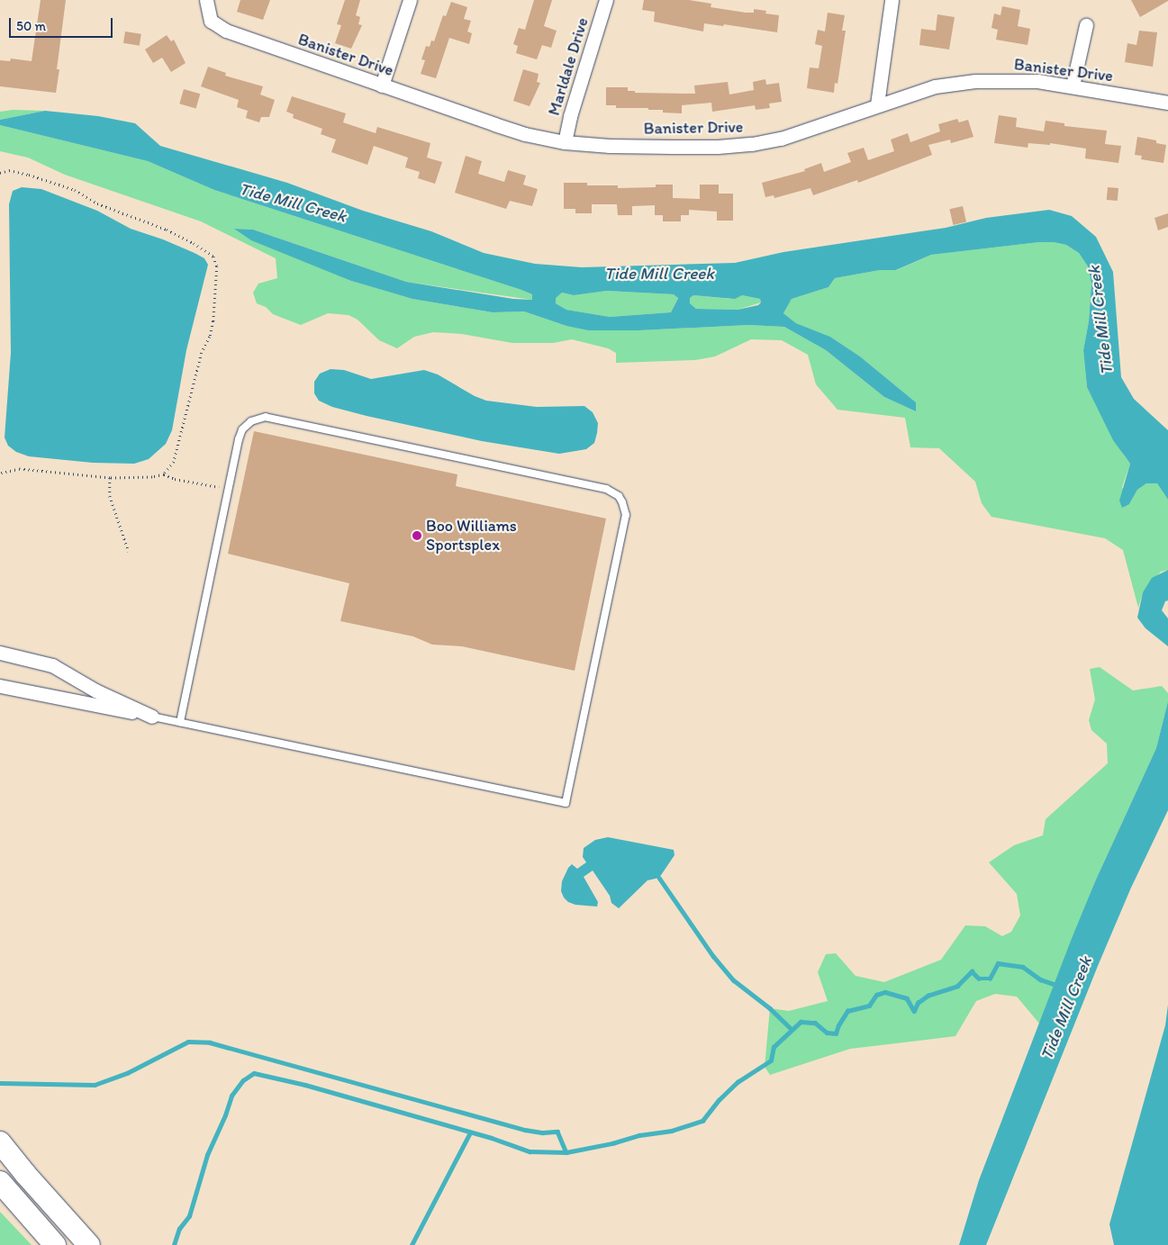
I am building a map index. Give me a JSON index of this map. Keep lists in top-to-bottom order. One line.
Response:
{"streets":{"street":["Banister Drive","Marldale Drive"]},"crossings":[["Banister Drive","Marldale Drive"]],"water":["Tide Mill Creek"],"places":["Boo Williams Sportsplex"],"scale_bar":"50 m"}
